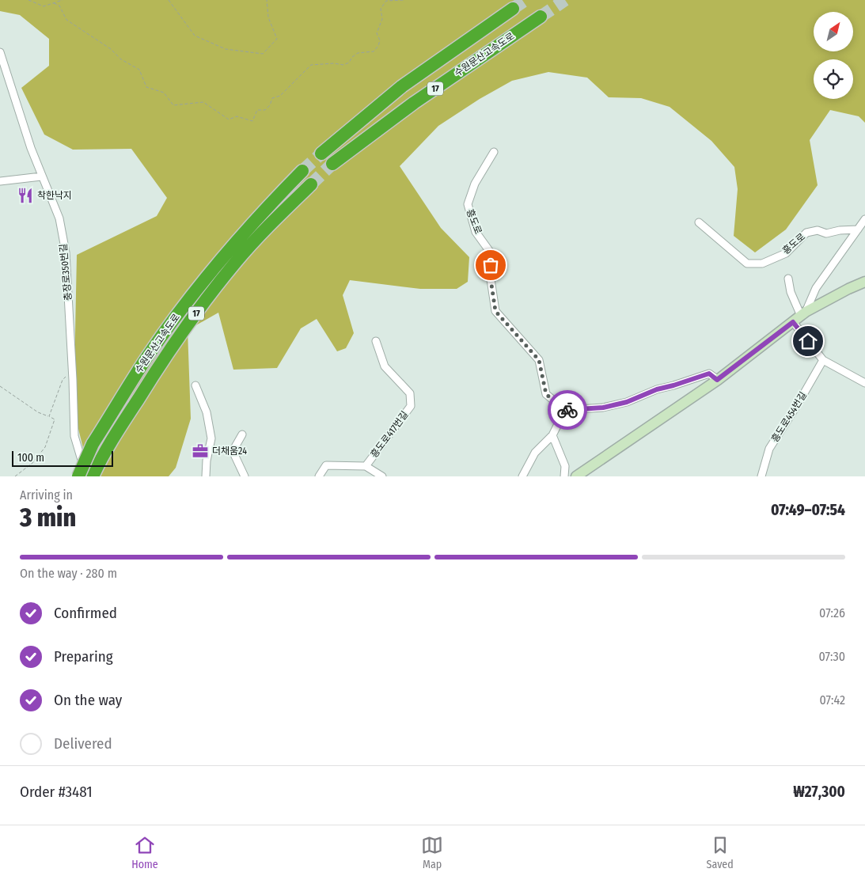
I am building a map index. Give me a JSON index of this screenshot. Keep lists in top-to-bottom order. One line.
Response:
{"streets":{"highway":["수원문산고속도로","17"],"street":["흥도로","충장로350번길","흥도로454번길","흥도로417번길"]},"places":{"restaurant":["착한낙지"],"office":["더채움24"]},"scale_bar":"100 m","north":"top right","page":{"scale":"100 m","heading":["3 min","Arriving in","07:49–07:54"],"panel":["Order #3481","₩27,300"],"bar":"On the way · 280 m","list":[["Confirmed","07:26"],["Preparing","07:30"],["On the way","07:42"],"Delivered"],"tabs":["Home","Map","Saved"]}}
